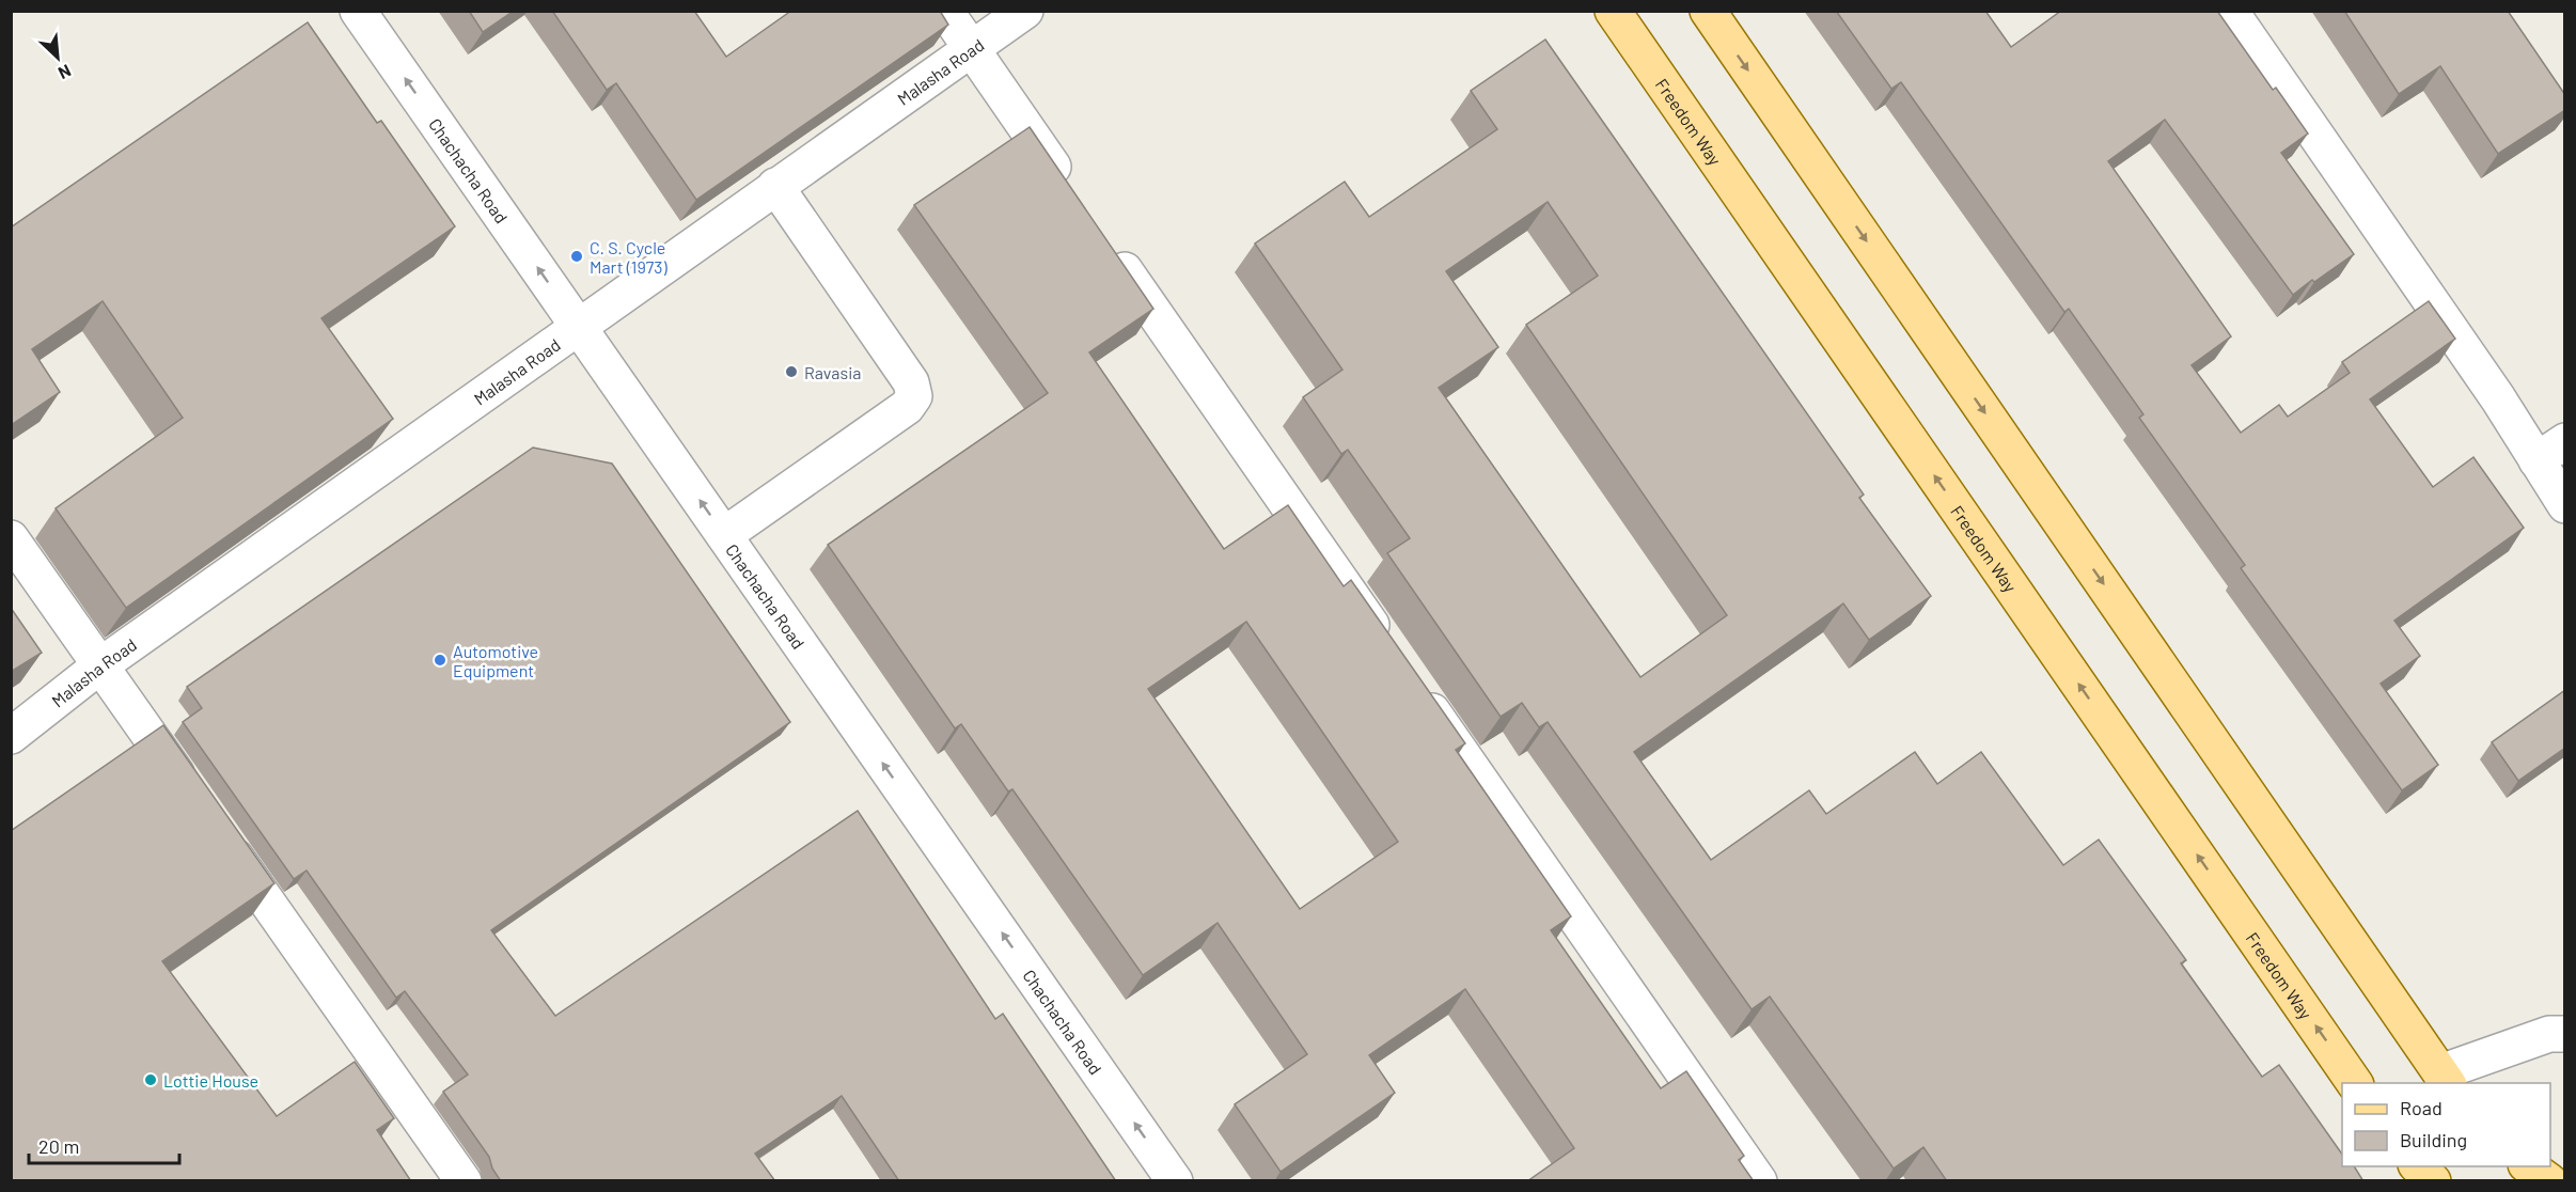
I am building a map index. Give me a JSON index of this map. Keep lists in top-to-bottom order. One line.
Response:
{"streets":{"main road":["Freedom Way"],"street":["Malasha Road","Chachacha Road"]},"crossings":[["Malasha Road","Chachacha Road"]],"one_way":["Chachacha Road"],"places":["C. S. Cycle Mart (1973)","Ravasia","Automotive Equipment","Lottie House"],"legend":["Road","Building"],"scale_bar":"20 m","north":"bottom right"}
